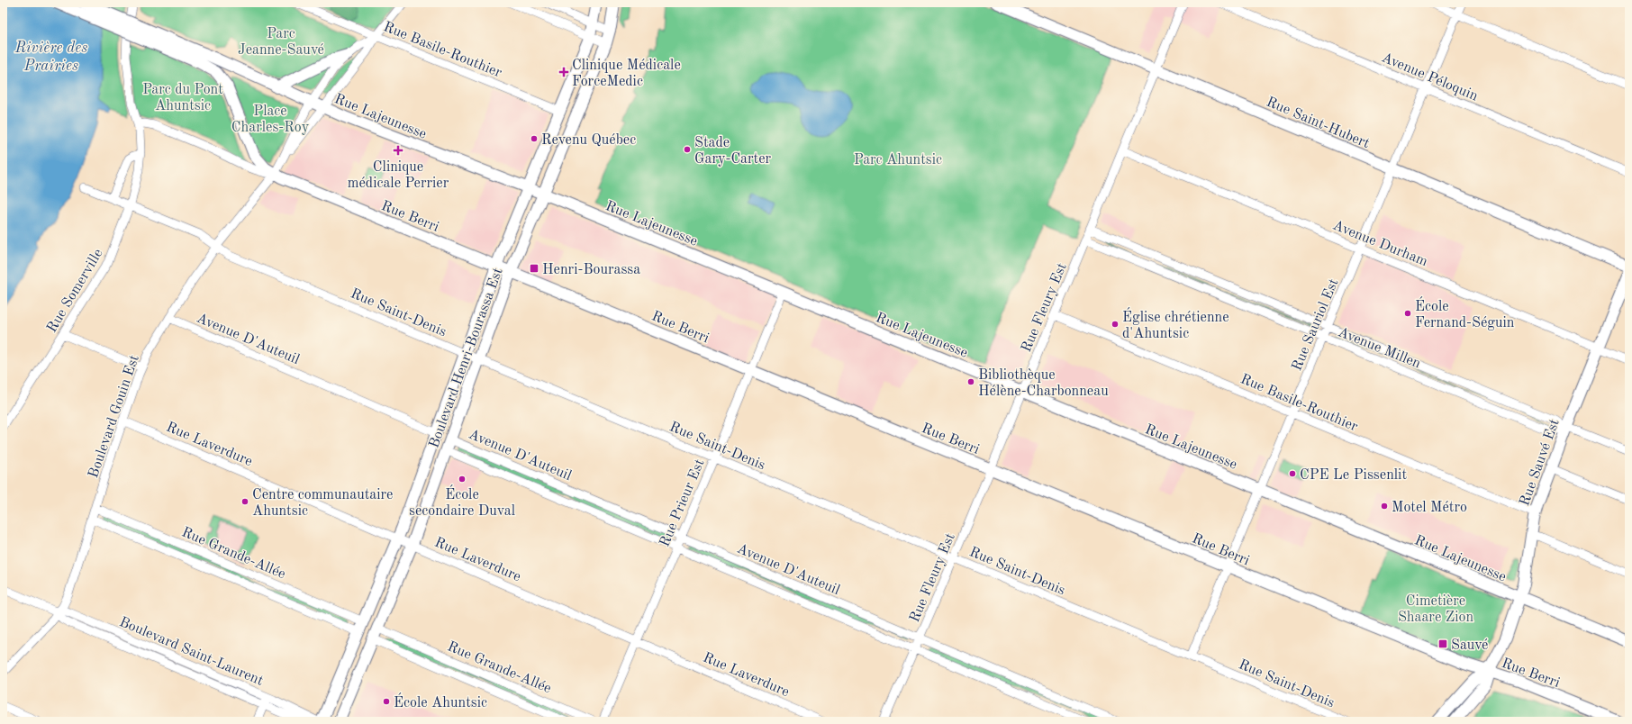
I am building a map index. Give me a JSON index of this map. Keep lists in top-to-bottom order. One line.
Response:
{"streets":{"main road":["Rue Lajeunesse","Rue Saint-Hubert","Rue Berri","Boulevard Henri-Bourassa Est","Rue Sauvé Est"],"street":["Rue Basile-Routhier","Avenue Péloquin","Avenue Durham","Rue Somerville","Rue Fleury Est","Rue Saint-Denis","Rue Sauriol Est","Avenue D'Auteuil","Avenue Millen","Boulevard Gouin Est","Rue Laverdure","Rue Prieur Est","Rue Grande-Allée","Boulevard Saint-Laurent"]},"crossings":[["Rue Basile-Routhier","Rue Fleury Est"],["Rue Basile-Routhier","Rue Sauriol Est"],["Rue Basile-Routhier","Boulevard Henri-Bourassa Est"],["Rue Basile-Routhier","Boulevard Gouin Est"],["Rue Basile-Routhier","Rue Sauvé Est"],["Avenue Péloquin","Rue Sauriol Est"],["Rue Lajeunesse","Rue Berri"],["Rue Lajeunesse","Rue Fleury Est"],["Rue Lajeunesse","Rue Sauriol Est"],["Rue Lajeunesse","Boulevard Henri-Bourassa Est"],["Rue Lajeunesse","Boulevard Gouin Est"],["Rue Lajeunesse","Rue Sauvé Est"],["Rue Lajeunesse","Rue Prieur Est"],["Rue Saint-Hubert","Rue Fleury Est"],["Rue Saint-Hubert","Rue Sauriol Est"],["Rue Berri","Rue Somerville"],["Rue Berri","Rue Fleury Est"],["Rue Berri","Rue Sauriol Est"],["Rue Berri","Boulevard Henri-Bourassa Est"],["Rue Berri","Boulevard Gouin Est"],["Rue Berri","Rue Sauvé Est"],["Rue Berri","Rue Prieur Est"],["Avenue Durham","Rue Fleury Est"],["Avenue Durham","Rue Sauriol Est"],["Avenue Durham","Rue Sauvé Est"],["Rue Somerville","Rue Saint-Denis"],["Rue Fleury Est","Rue Saint-Denis"],["Rue Fleury Est","Avenue D'Auteuil"],["Rue Fleury Est","Avenue Millen"],["Rue Saint-Denis","Rue Sauriol Est"],["Rue Saint-Denis","Boulevard Henri-Bourassa Est"],["Rue Saint-Denis","Boulevard Gouin Est"],["Rue Saint-Denis","Rue Prieur Est"],["Rue Sauriol Est","Avenue Millen"],["Avenue D'Auteuil","Boulevard Henri-Bourassa Est"],["Avenue D'Auteuil","Boulevard Gouin Est"],["Avenue D'Auteuil","Rue Prieur Est"],["Avenue Millen","Rue Sauvé Est"],["Boulevard Henri-Bourassa Est","Rue Laverdure"],["Boulevard Henri-Bourassa Est","Rue Grande-Allée"],["Boulevard Gouin Est","Rue Laverdure"],["Boulevard Gouin Est","Rue Grande-Allée"],["Boulevard Gouin Est","Boulevard Saint-Laurent"],["Rue Laverdure","Rue Prieur Est"]],"water":["Rivière des Prairies"],"parks":["Parc Jeanne-Sauvé","Parc du Pont Ahuntsic","Place Charles-Roy","Parc Ahuntsic","Cimetière Shaare Zion"],"places":{"health":["Clinique Médicale ForceMedic","Clinique médicale Perrier"],"other":["Revenu Québec","Stade Gary-Carter","École Fernand-Séguin","Église chrétienne d'Ahuntsic","Bibliothèque Hélène-Charbonneau","CPE Le Pissenlit","École secondaire Duval","Centre communautaire Ahuntsic","Motel Métro","École Ahuntsic"],"transit":["Henri-Bourassa","Sauvé"]}}
